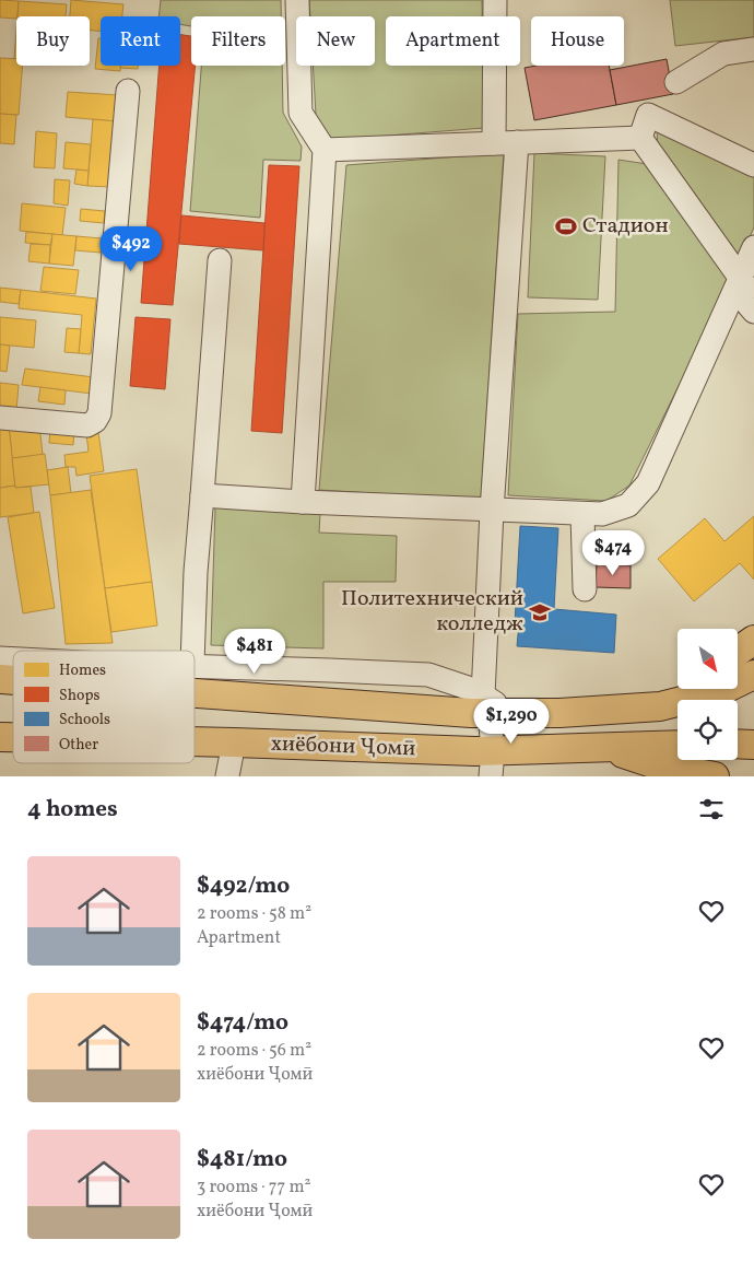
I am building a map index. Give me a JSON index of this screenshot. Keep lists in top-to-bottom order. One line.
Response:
{"streets":{"main road":["хиёбони Ҷомӣ"]},"places":{"sports":["Стадион"],"school or university":["Политехнический колледж"]},"legend":["Homes","Shops","Schools","Other"],"north":"bottom right","page":{"chip":["Buy","Rent","Filters","New","Apartment","House"],"price":["$492","$474","$481","$1,290"],"heading":"4 homes","list":[{"name":"$492/mo","note":"2 rooms · 58 m² · Apartment"},{"name":"$474/mo","note":"2 rooms · 56 m² · хиёбони Ҷомӣ"},{"name":"$481/mo","note":"3 rooms · 77 m² · хиёбони Ҷомӣ"}]}}
